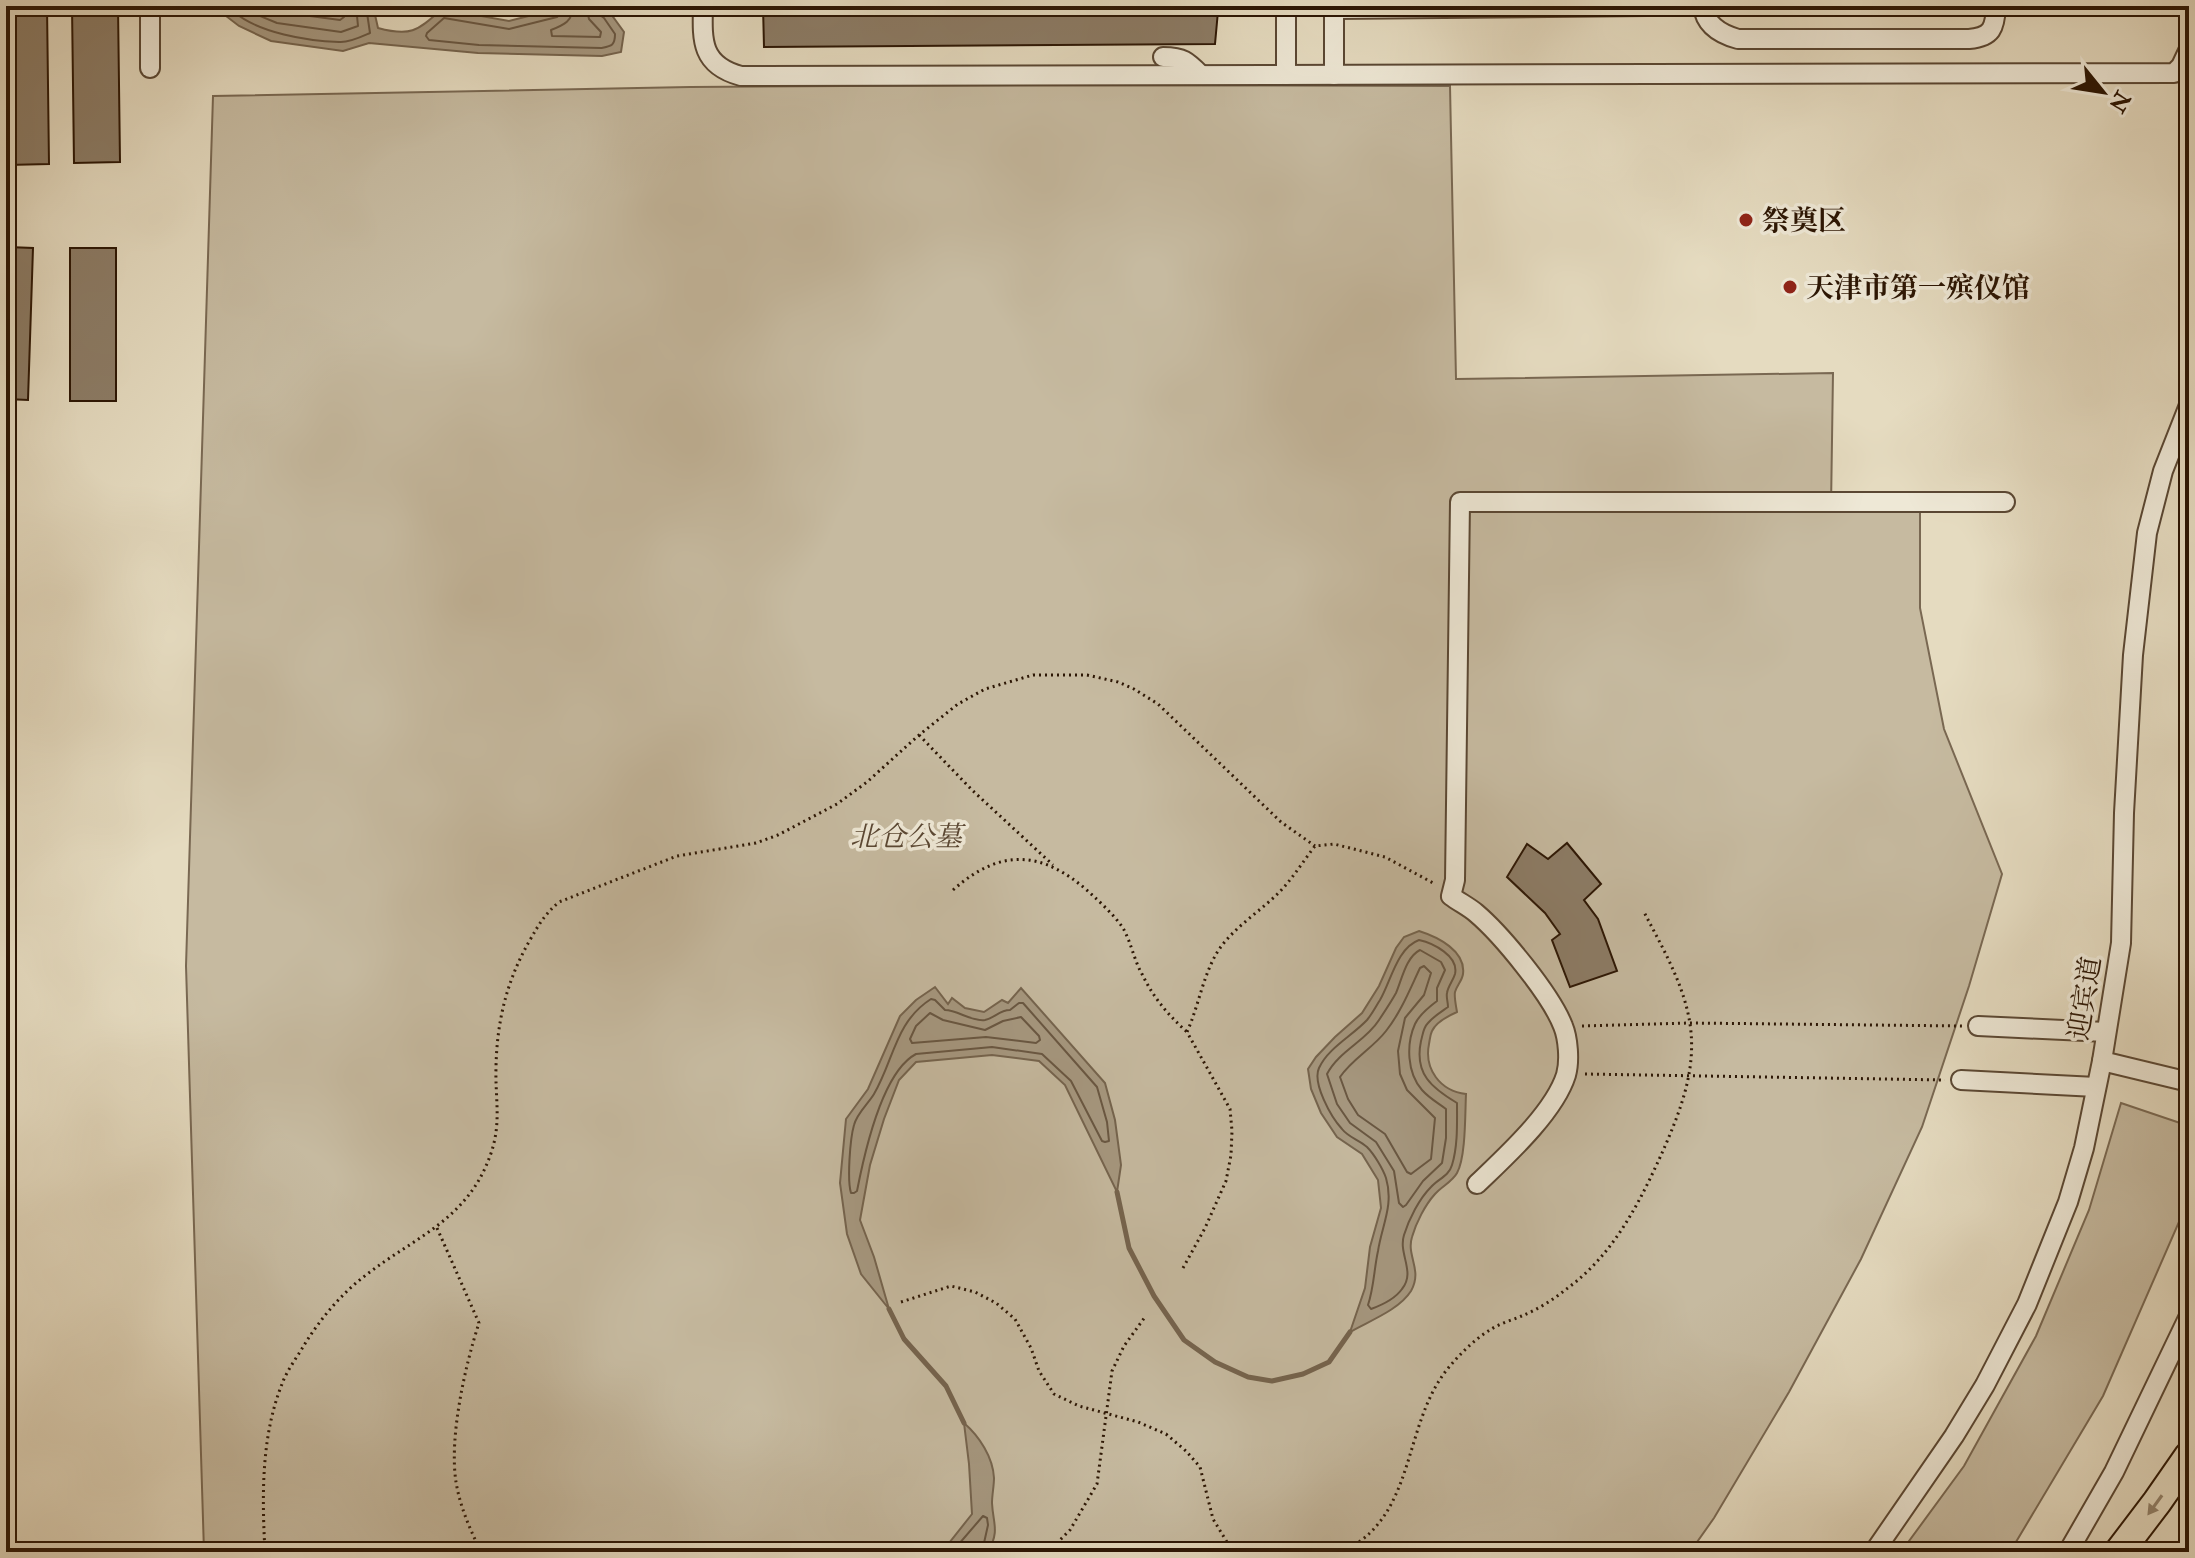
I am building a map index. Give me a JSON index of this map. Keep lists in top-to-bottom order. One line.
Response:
{"streets":{"street":["迎宾道"]},"parks":["北仓公墓"],"places":["祭奠区","天津市第一殡仪馆"],"north":"bottom right"}
